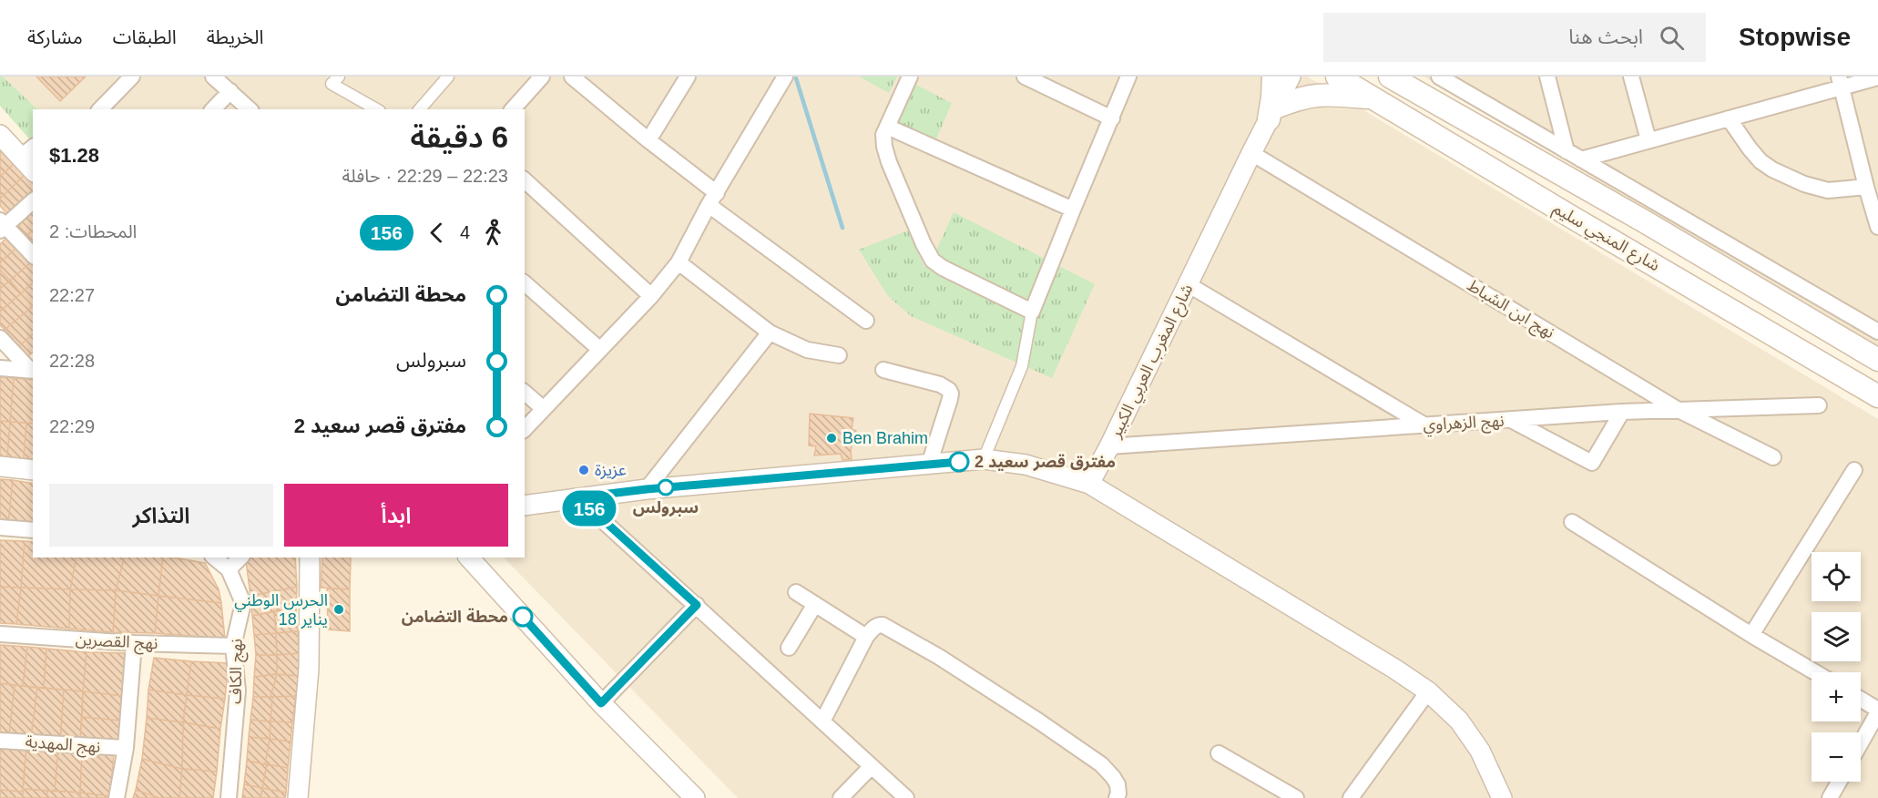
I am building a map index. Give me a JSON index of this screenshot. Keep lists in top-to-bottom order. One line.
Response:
{"streets":{"main road":["شارع المنجي سليم"],"street":["نهج ابن الشباط","شارع المغرب العربي الكبير","نهج الزهراوي","نهج القصرين","نهج الكاف","نهج المهدية"]},"crossings":[["نهج ابن الشباط","شارع المغرب العربي الكبير"],["نهج ابن الشباط","نهج الزهراوي"],["شارع المغرب العربي الكبير","نهج الزهراوي"],["نهج القصرين","نهج الكاف"]],"places":["Ben Brahim","مفترق قصر سعيد 2","عزيزة","سبرولس","الحرس الوطني 18 يناير","محطة التضامن"],"lines":["bus line 156"],"page":{"header":"Stopwise","search":"ابحث هنا","nav":["الخريطة","الطبقات","مشاركة"],"on_map":"156","heading":["6 دقيقة","22:23 – 22:29 · حافلة","$1.28"],"legs":["4","156","المحطات: 2"],"list":[{"name":"محطة التضامن","value":"22:27"},{"name":"سبرولس","value":"22:28"},{"name":"مفترق قصر سعيد 2","value":"22:29"}],"buttons":["ابدأ","التذاكر"],"map_buttons":["+","−"]}}
